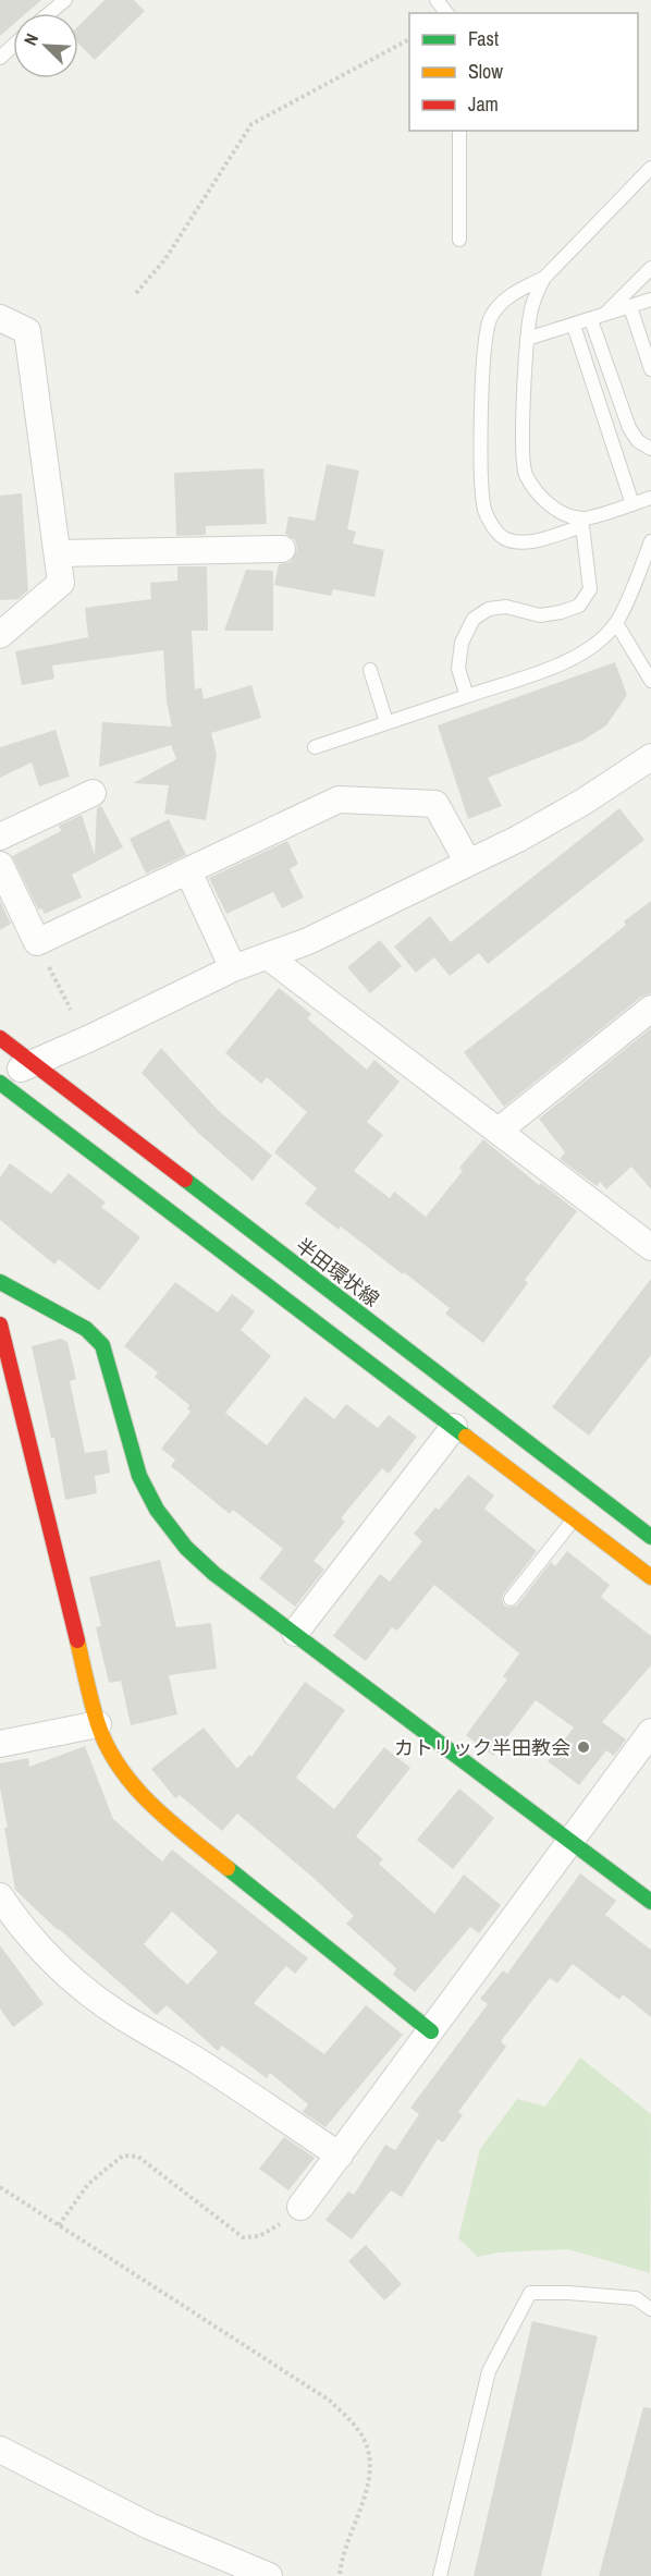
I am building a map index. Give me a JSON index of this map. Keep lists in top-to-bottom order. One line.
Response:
{"streets":{"street":["半田環状線"]},"places":["カトリック半田教会"],"legend":["Fast","Slow","Jam"],"north":"top left"}
